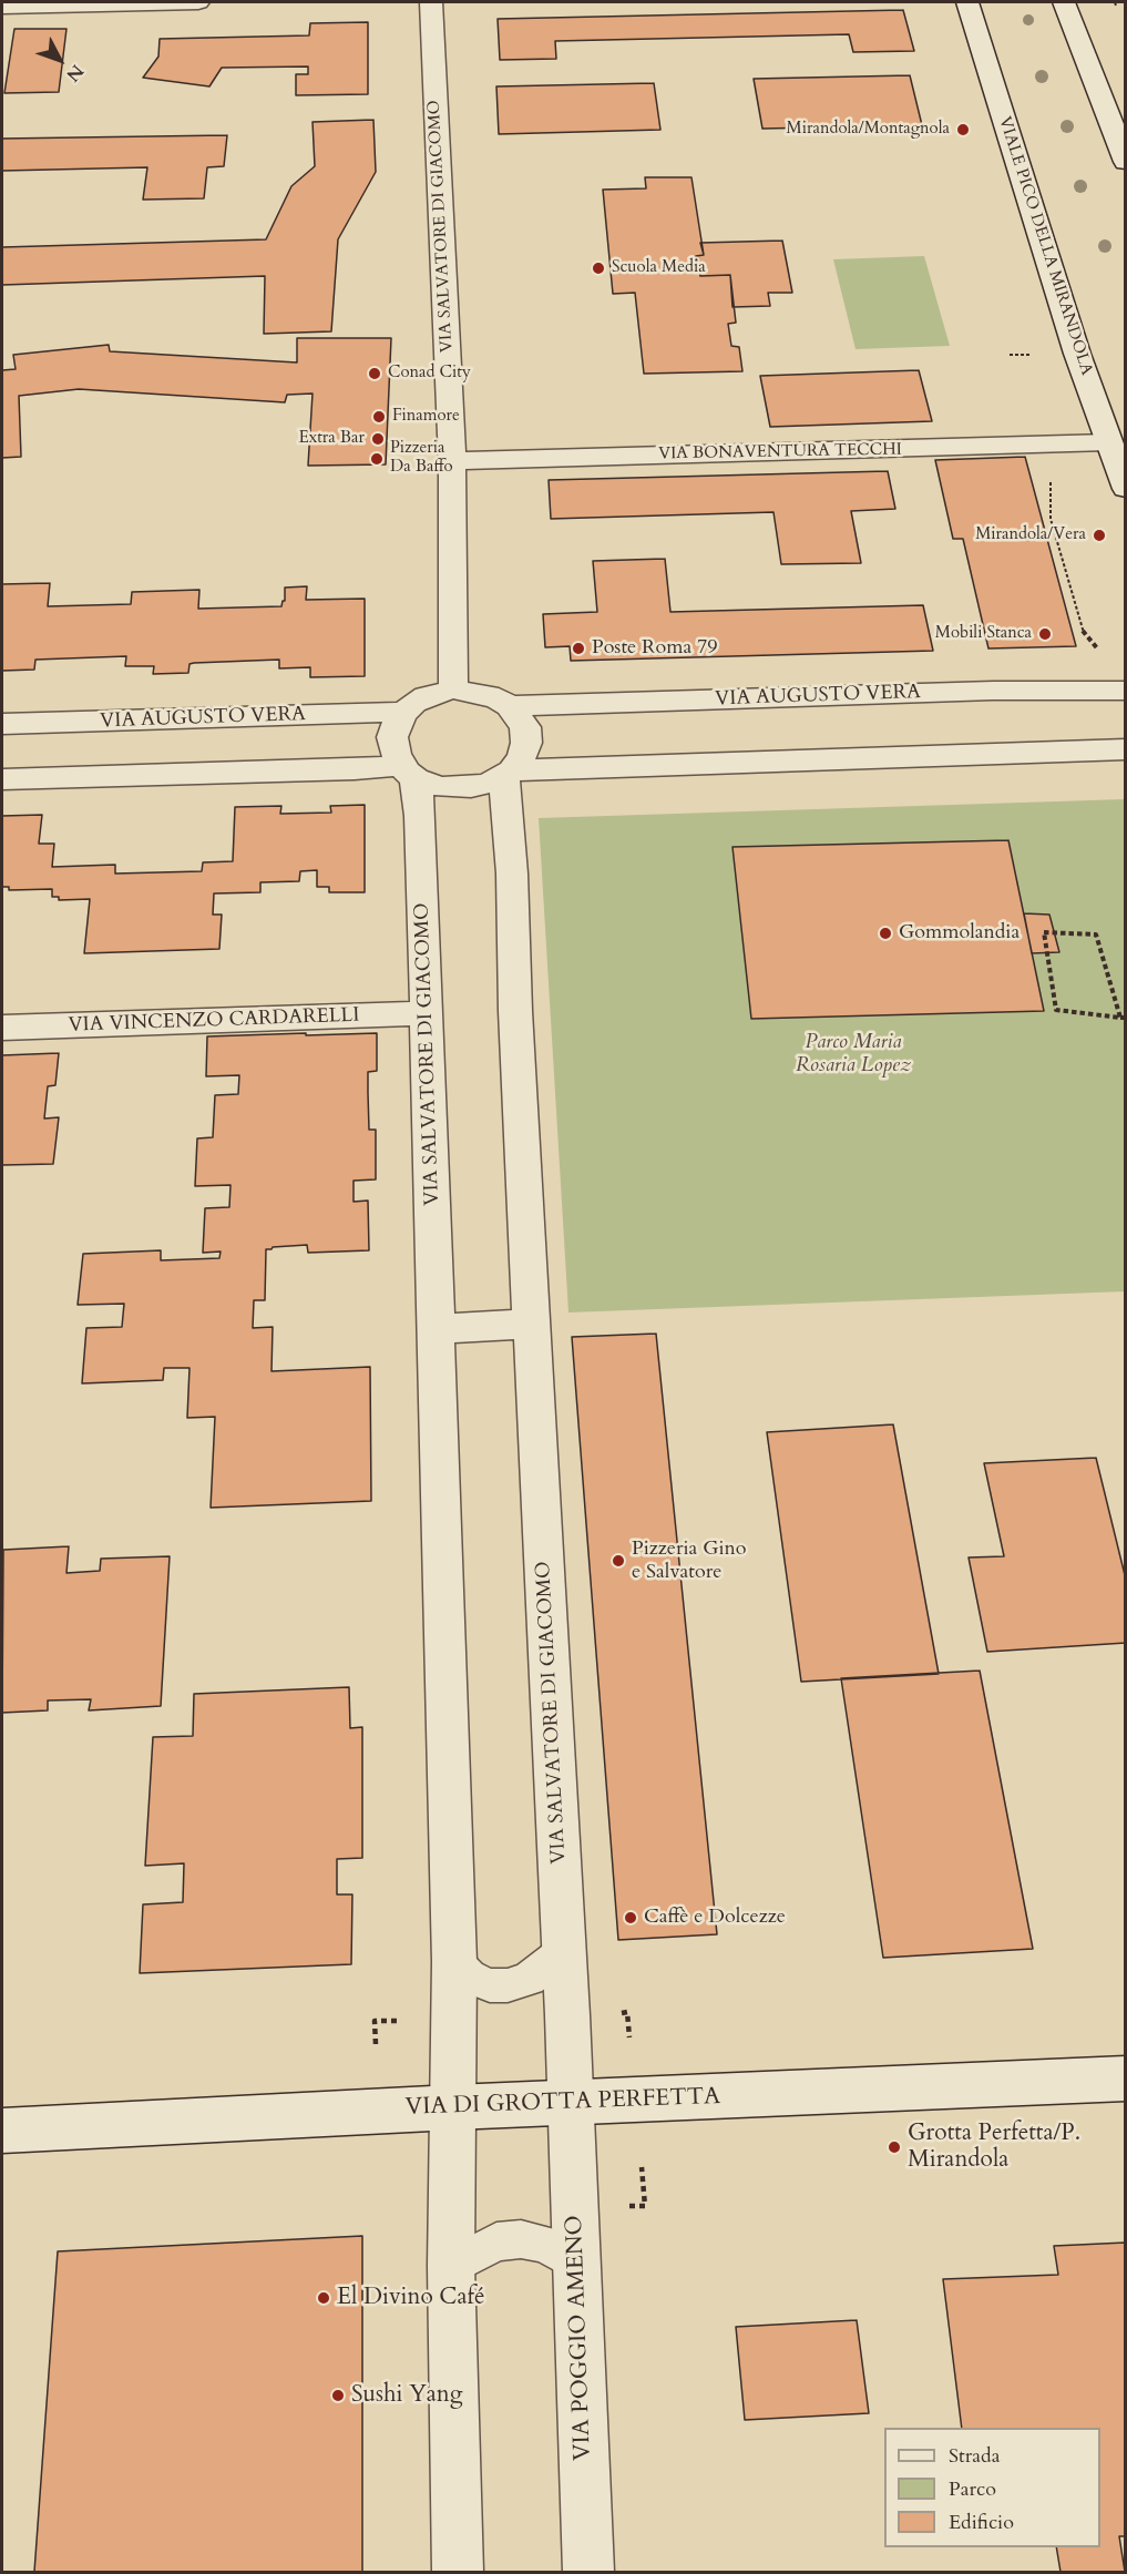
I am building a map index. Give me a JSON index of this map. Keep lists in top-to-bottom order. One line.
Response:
{"streets":{"street":["VIA SALVATORE DI GIACOMO","VIALE PICO DELLA MIRANDOLA","VIA BONAVENTURA TECCHI","VIA AUGUSTO VERA","VIA VINCENZO CARDARELLI","VIA DI GROTTA PERFETTA","VIA POGGIO AMENO"]},"crossings":[["VIA SALVATORE DI GIACOMO","VIA BONAVENTURA TECCHI"],["VIA SALVATORE DI GIACOMO","VIA AUGUSTO VERA"],["VIA SALVATORE DI GIACOMO","VIA VINCENZO CARDARELLI"],["VIA SALVATORE DI GIACOMO","VIA DI GROTTA PERFETTA"],["VIA SALVATORE DI GIACOMO","VIA POGGIO AMENO"],["VIALE PICO DELLA MIRANDOLA","VIA BONAVENTURA TECCHI"],["VIA DI GROTTA PERFETTA","VIA POGGIO AMENO"]],"parks":["Parco Maria Rosaria Lopez"],"places":["Mirandola/Montagnola","Scuola Media","Conad City","Finamore","Extra Bar","Pizzeria Da Baffo","Mirandola/Vera","Mobili Stanca","Poste Roma 79","Gommolandia","Pizzeria Gino e Salvatore","Caffè e Dolcezze","Grotta Perfetta/P. Mirandola","El Divino Café","Sushi Yang"],"legend":["Strada","Parco","Edificio"],"north":"bottom right"}
